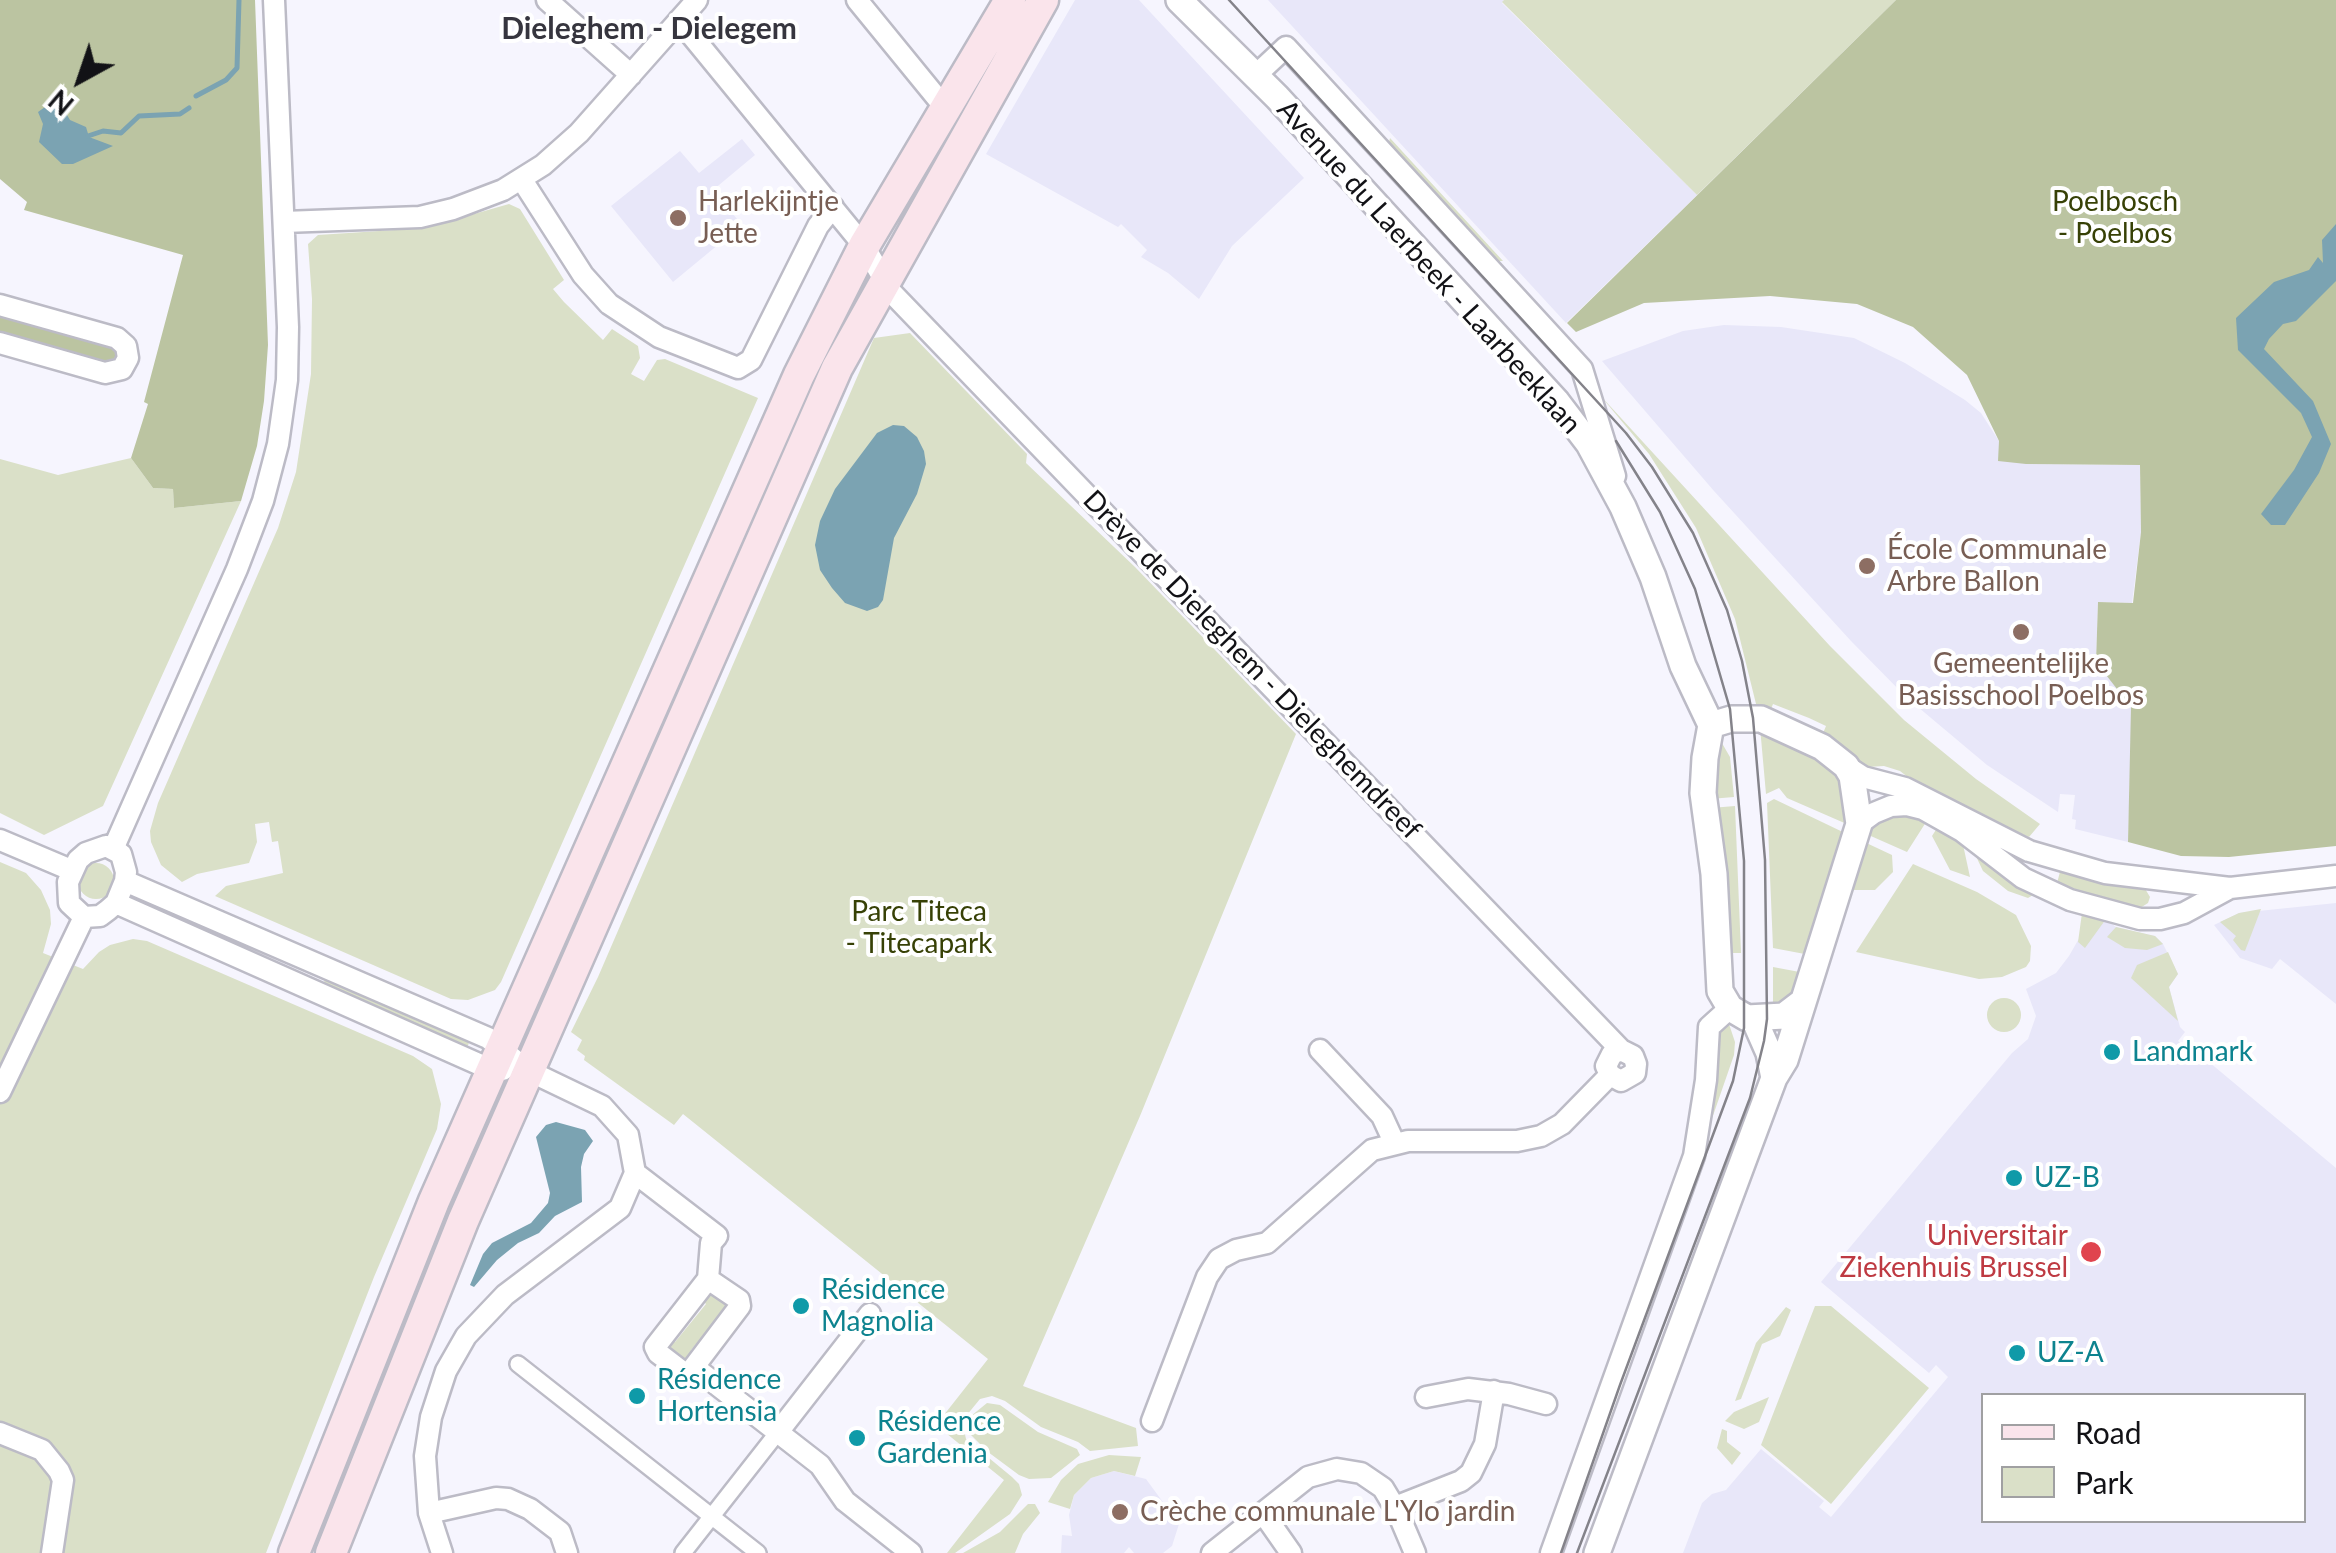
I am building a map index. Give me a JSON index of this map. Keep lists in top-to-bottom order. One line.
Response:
{"streets":{"street":["Avenue du Laerbeek - Laarbeeklaan","Drève de Dieleghem - Dieleghemdreef"]},"districts":["Dieleghem - Dielegem"],"parks":["Poelbosch - Poelbos","Parc Titeca - Titecapark"],"places":["Harlekijntje Jette","École Communale Arbre Ballon","Gemeentelijke Basisschool Poelbos","Landmark","UZ-B","Universitair Ziekenhuis Brussel","Résidence Magnolia","UZ-A","Résidence Hortensia","Résidence Gardenia","Crèche communale L'Ylo jardin"],"legend":["Road","Park"],"north":"bottom left"}
